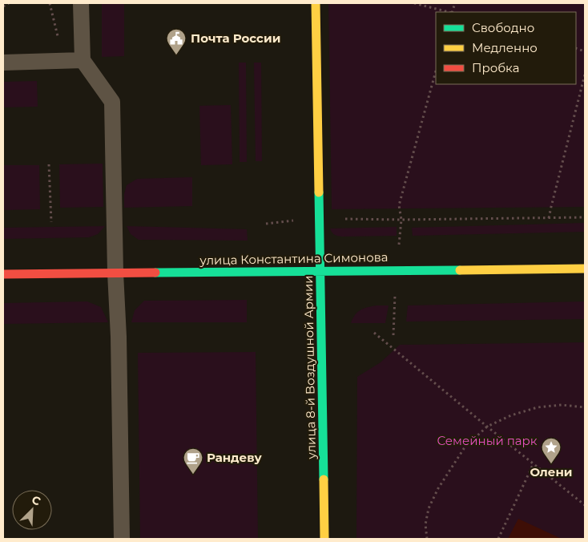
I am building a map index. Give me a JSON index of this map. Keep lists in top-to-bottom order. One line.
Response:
{"streets":{"main road":["улица Константина Симонова","улица 8-й Воздушной Армии"]},"crossings":[["улица Константина Симонова","улица 8-й Воздушной Армии"]],"parks":["Семейный парк"],"places":{"public building":["Почта России"],"place":["Олени"],"cafe":["Рандеву"]},"legend":["Свободно","Медленно","Пробка"],"north":"top right"}
